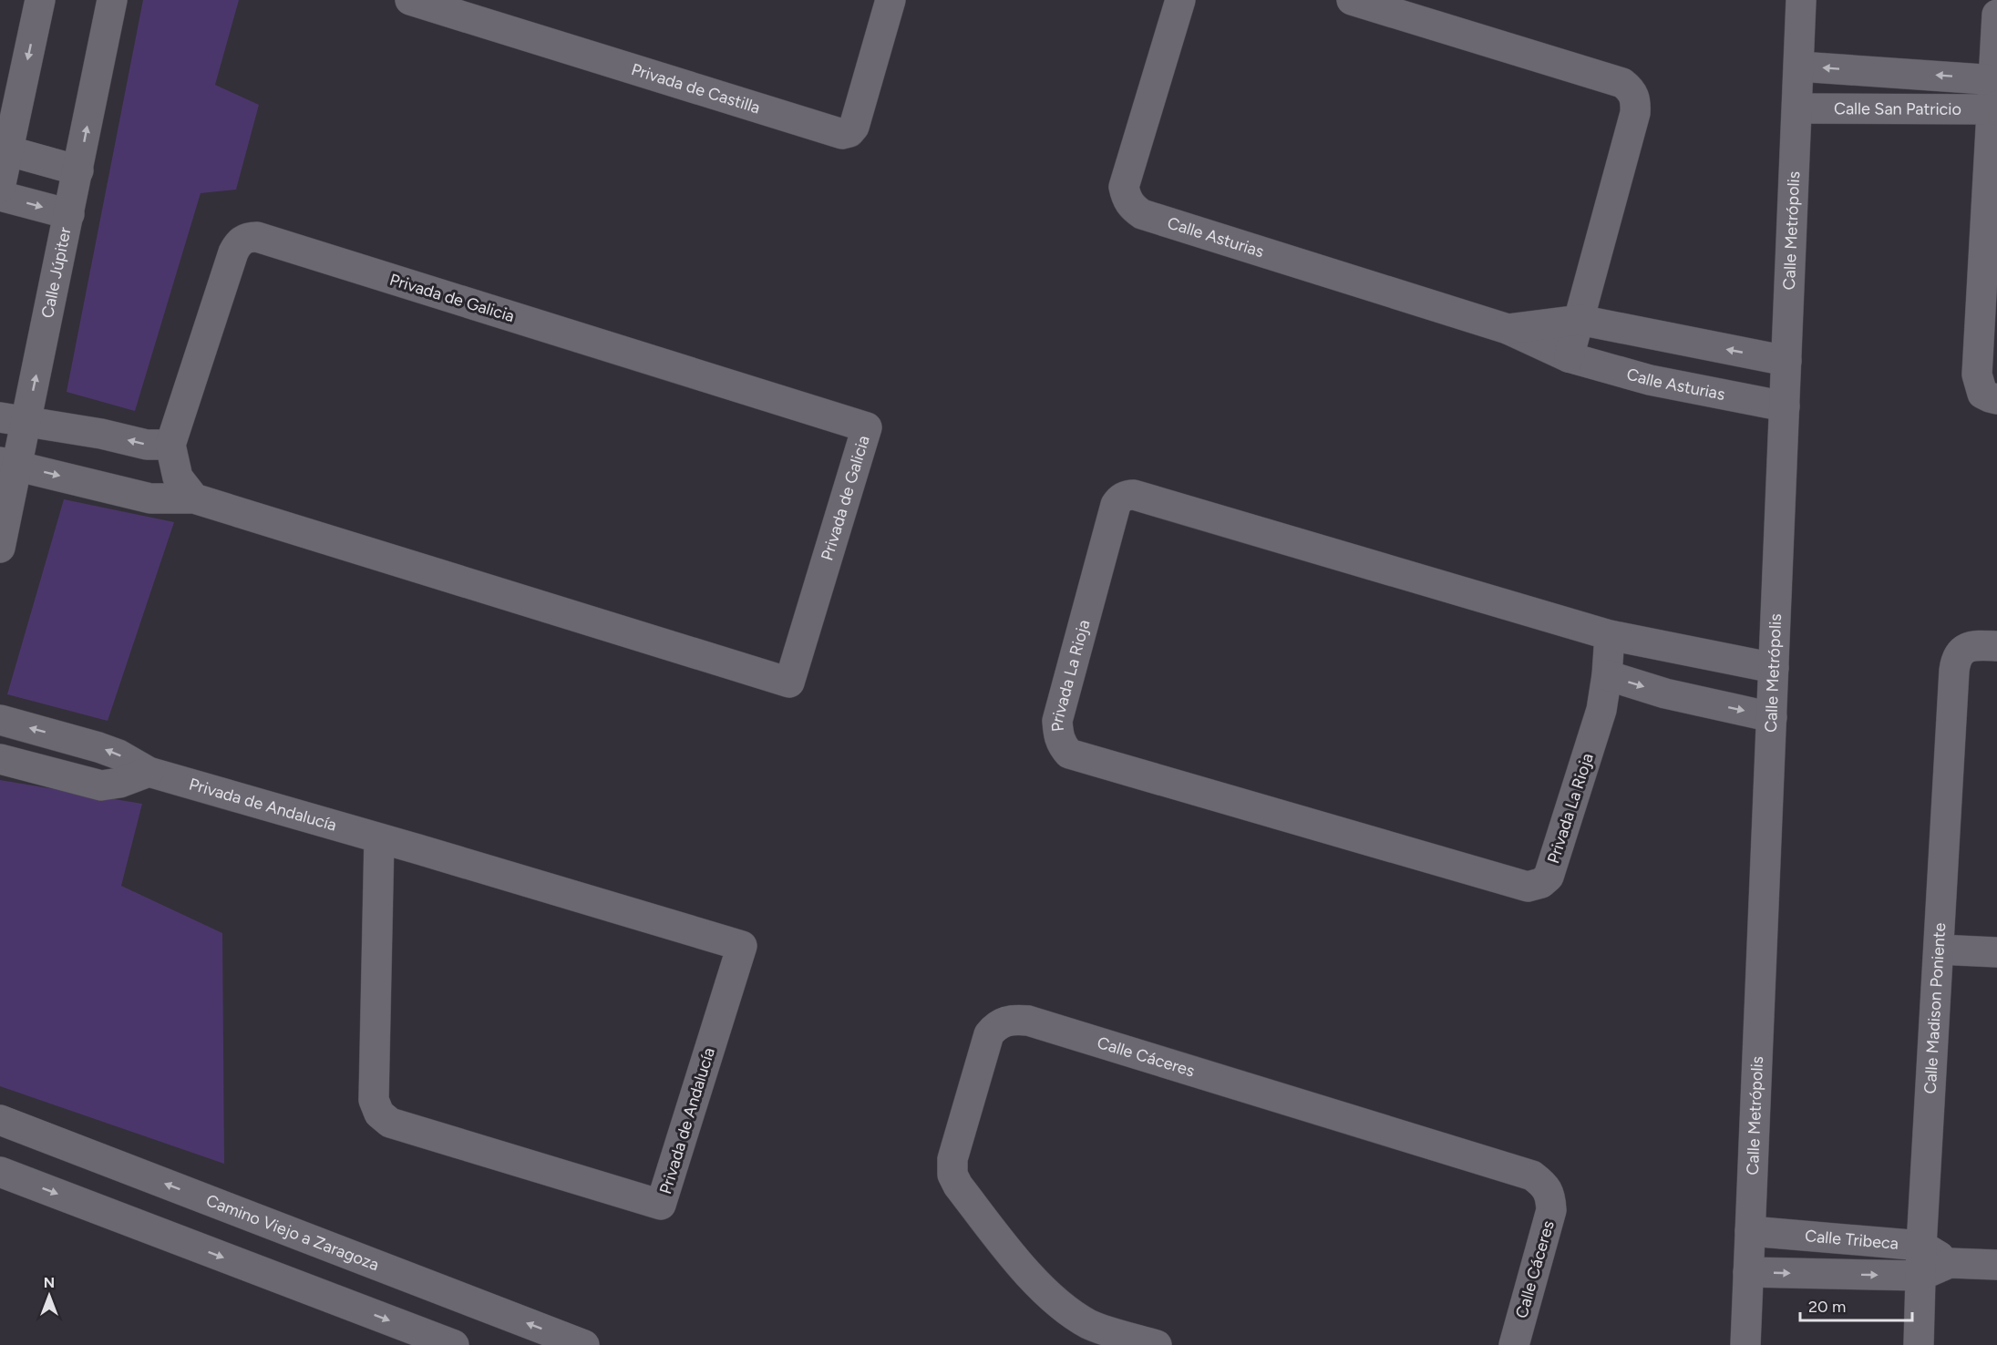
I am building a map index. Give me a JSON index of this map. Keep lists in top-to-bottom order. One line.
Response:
{"streets":{"street":["Privada de Castilla","Calle San Patricio","Calle Metrópolis","Calle Asturias","Calle Júpiter","Privada de Galicia","Privada La Rioja","Privada de Andalucía","Calle Madison Poniente","Calle Cáceres","Camino Viejo a Zaragoza","Calle Tribeca"]},"crossings":[["Calle San Patricio","Calle Metrópolis"],["Calle Metrópolis","Calle Asturias"],["Calle Metrópolis","Privada La Rioja"],["Calle Metrópolis","Calle Tribeca"],["Calle Júpiter","Privada de Galicia"],["Calle Madison Poniente","Calle Tribeca"]],"scale_bar":"20 m","north":"top"}
